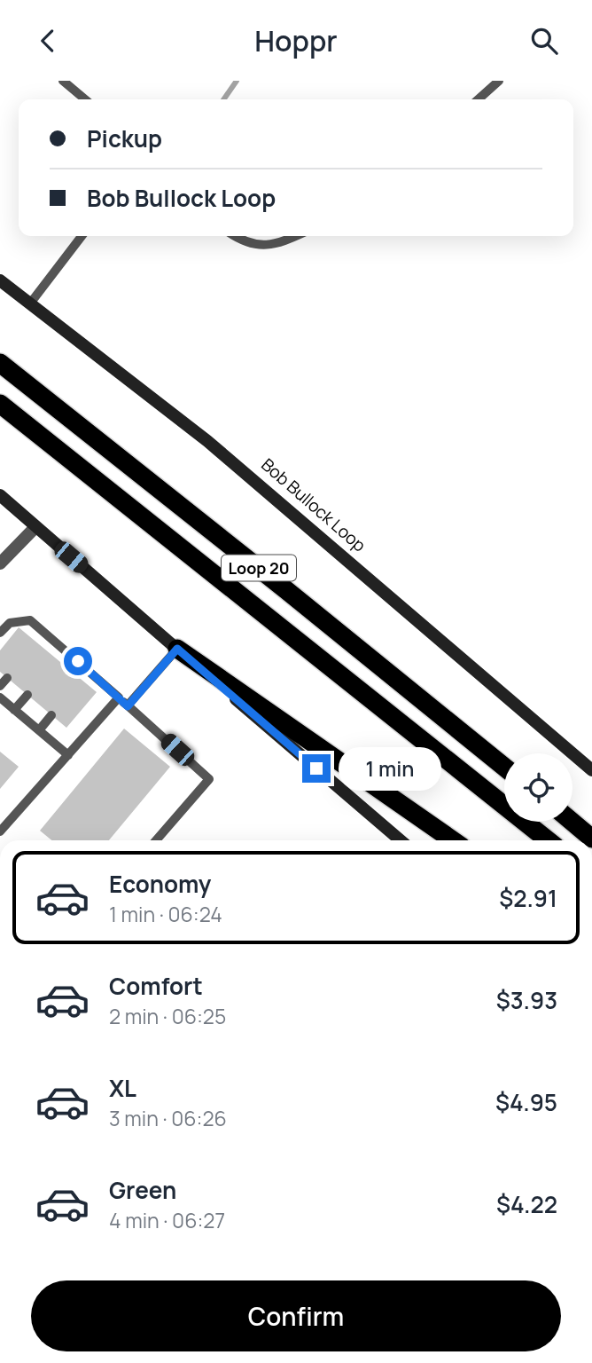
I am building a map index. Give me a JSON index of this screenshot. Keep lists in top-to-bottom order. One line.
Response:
{"streets":{"highway":["Loop 20"],"main road":["Bob Bullock Loop"]},"page":{"header":"Hoppr","banner":["Pickup","Bob Bullock Loop"],"bubble":"1 min","list":[{"name":"Economy","note":"1 min · 06:24","value":"$2.91"},{"name":"Comfort","note":"2 min · 06:25","value":"$3.93"},{"name":"XL","note":"3 min · 06:26","value":"$4.95"},{"name":"Green","note":"4 min · 06:27","value":"$4.22"}],"buttons":"Confirm"}}
